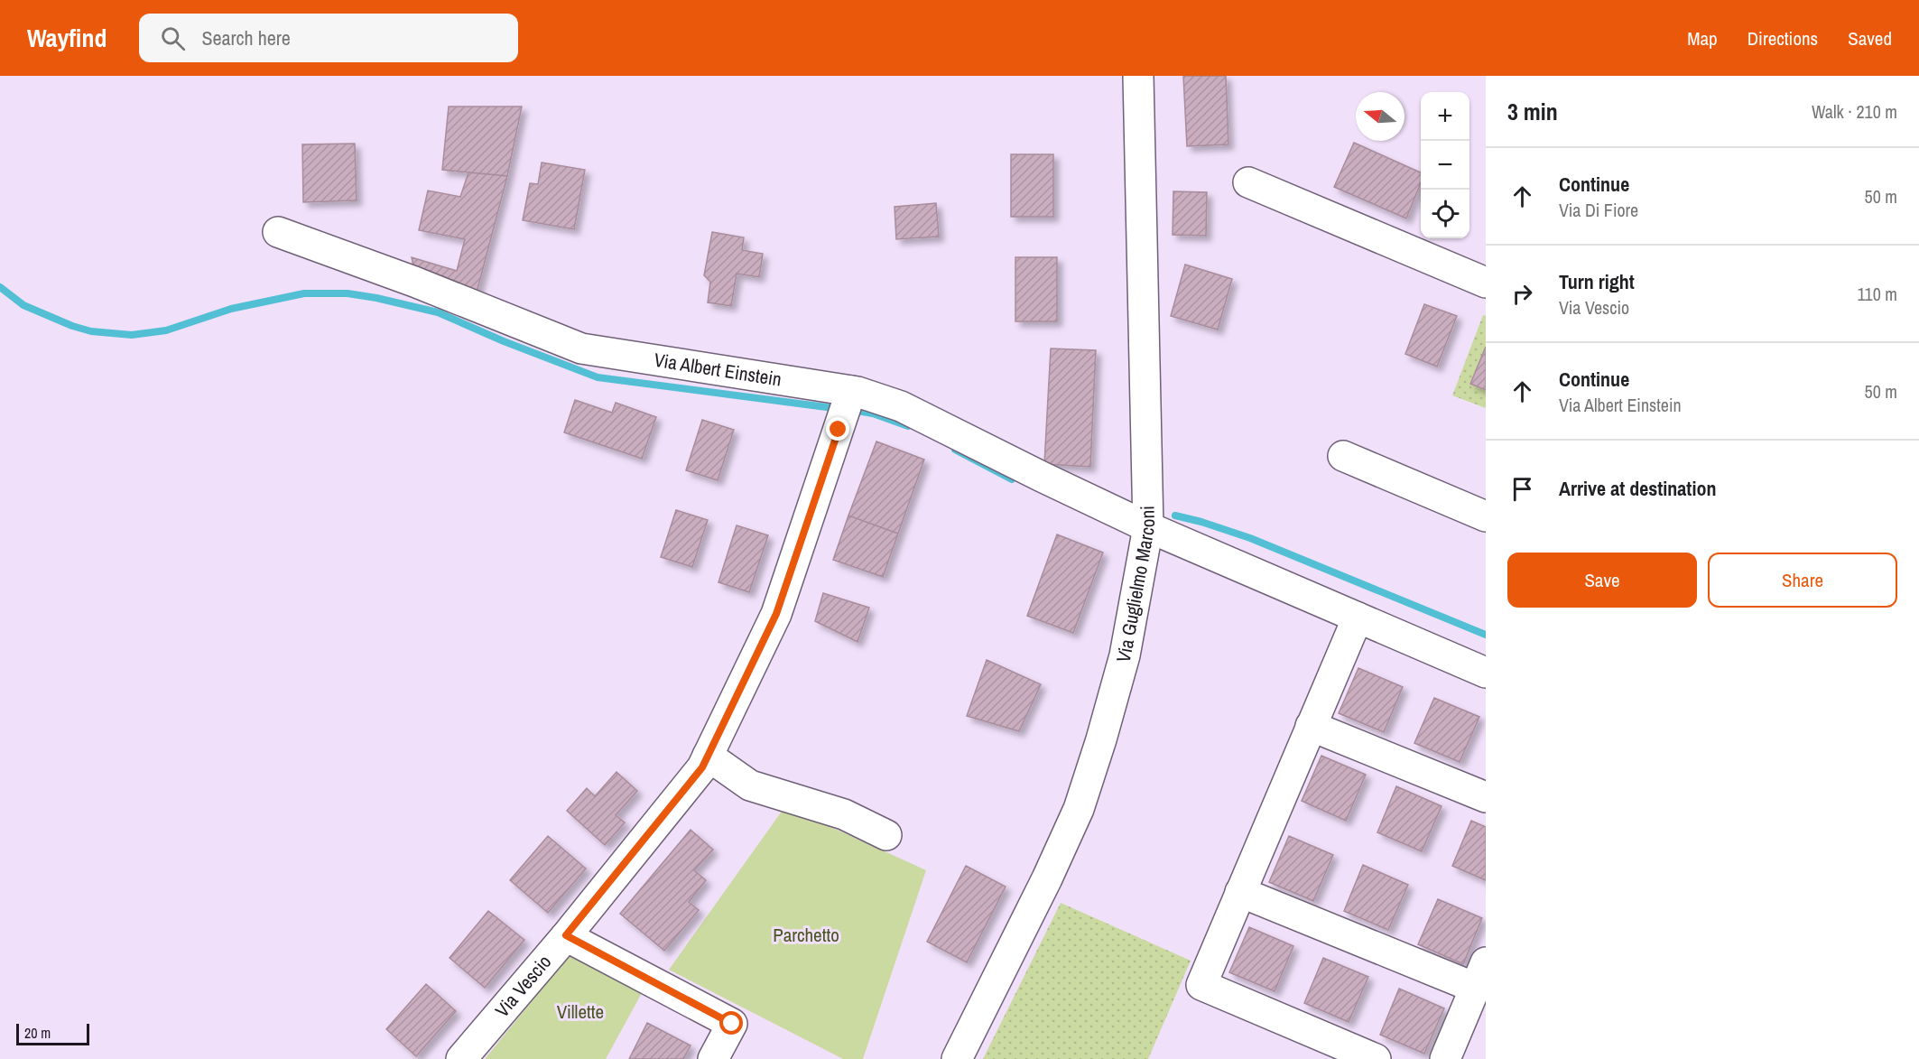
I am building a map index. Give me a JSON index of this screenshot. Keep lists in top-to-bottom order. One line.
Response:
{"streets":{"street":["Via Albert Einstein","Via Guglielmo Marconi","Via Vescio"]},"crossings":[["Via Albert Einstein","Via Guglielmo Marconi"],["Via Albert Einstein","Via Vescio"]],"parks":["Parchetto","Villette"],"scale_bar":"20 m","north":"left","page":{"header":"Wayfind","search":"Search here","nav":["Map","Directions","Saved"],"heading":["3 min","Walk · 210 m"],"map_buttons":["+","−"],"list":[["Continue","Via Di Fiore","50 m"],["Turn right","Via Vescio","110 m"],["Continue","Via Albert Einstein","50 m"],"Arrive at destination"],"buttons":["Save","Share"],"scale":"20 m"}}
